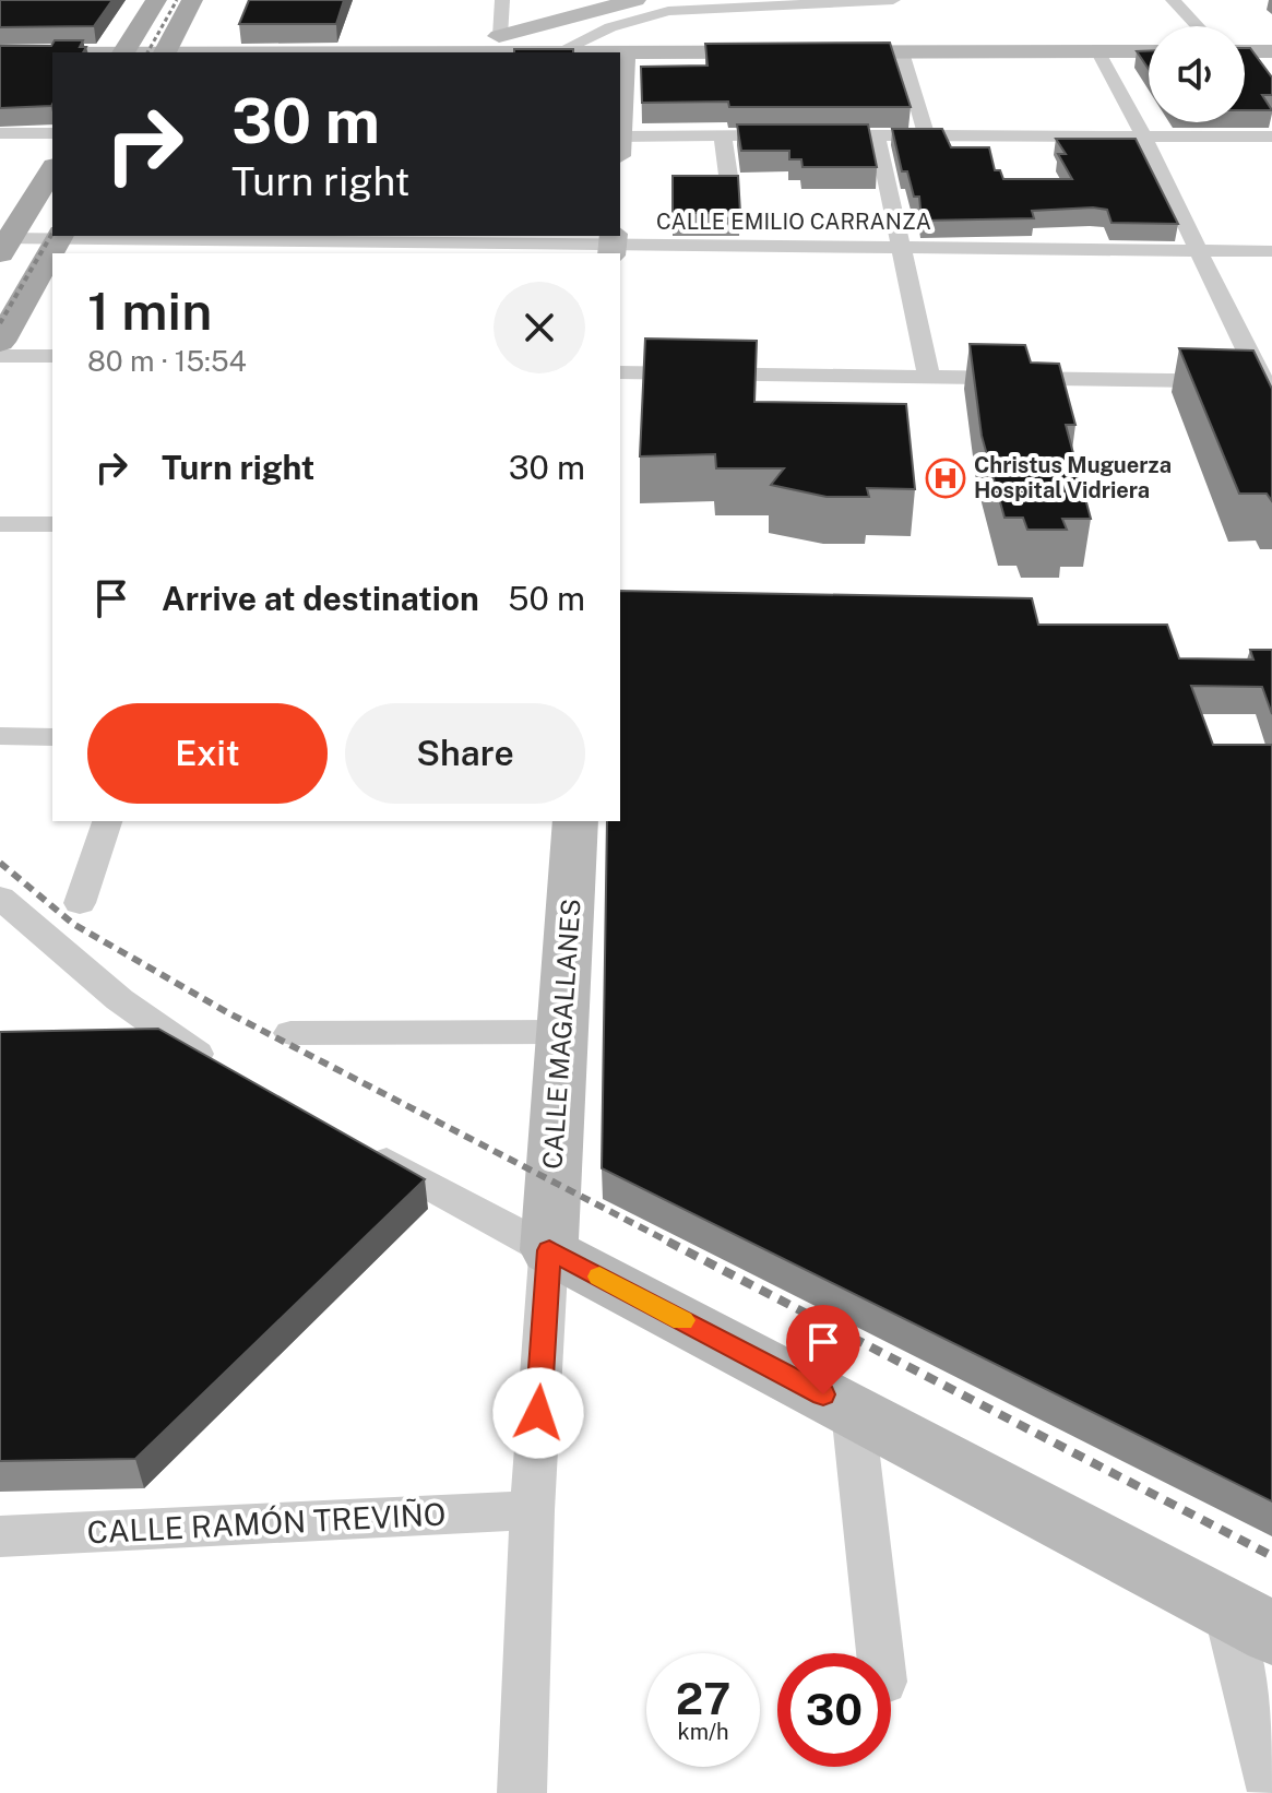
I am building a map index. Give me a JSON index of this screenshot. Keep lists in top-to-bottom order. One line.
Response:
{"streets":{"street":["CALLE EMILIO CARRANZA","CALLE MAGALLANES","CALLE RAMÓN TREVIÑO"]},"places":{"hospital":["Christus Muguerza Hospital Vidriera"]},"page":{"turn":["30 m","Turn right"],"heading":["1 min","80 m · 15:54"],"list":[{"name":"Turn right","value":"30 m"},{"name":"Arrive at destination","value":"50 m"}],"buttons":["Exit","Share"],"speed":"27 km/h","limit":"30"}}
